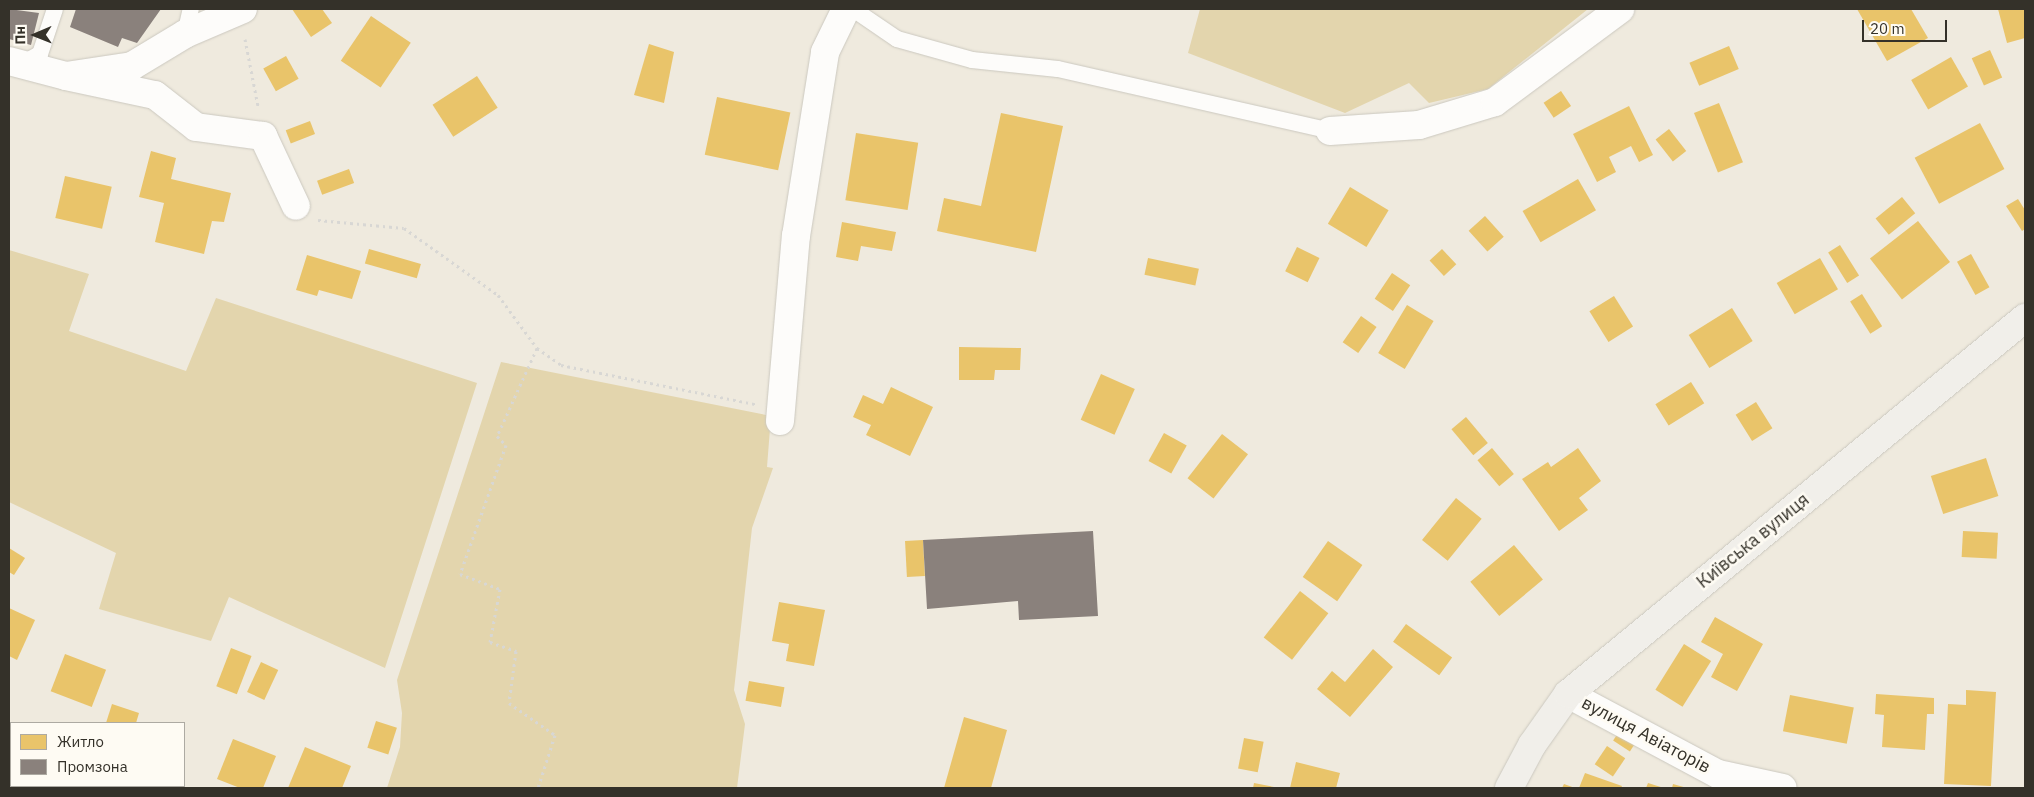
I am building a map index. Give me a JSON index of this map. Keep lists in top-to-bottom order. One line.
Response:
{"streets":{"street":["Київська вулиця","вулиця Авіаторів"]},"crossings":[["Київська вулиця","вулиця Авіаторів"]],"legend":["Житло","Промзона"],"scale_bar":"20 m","north":"left"}
